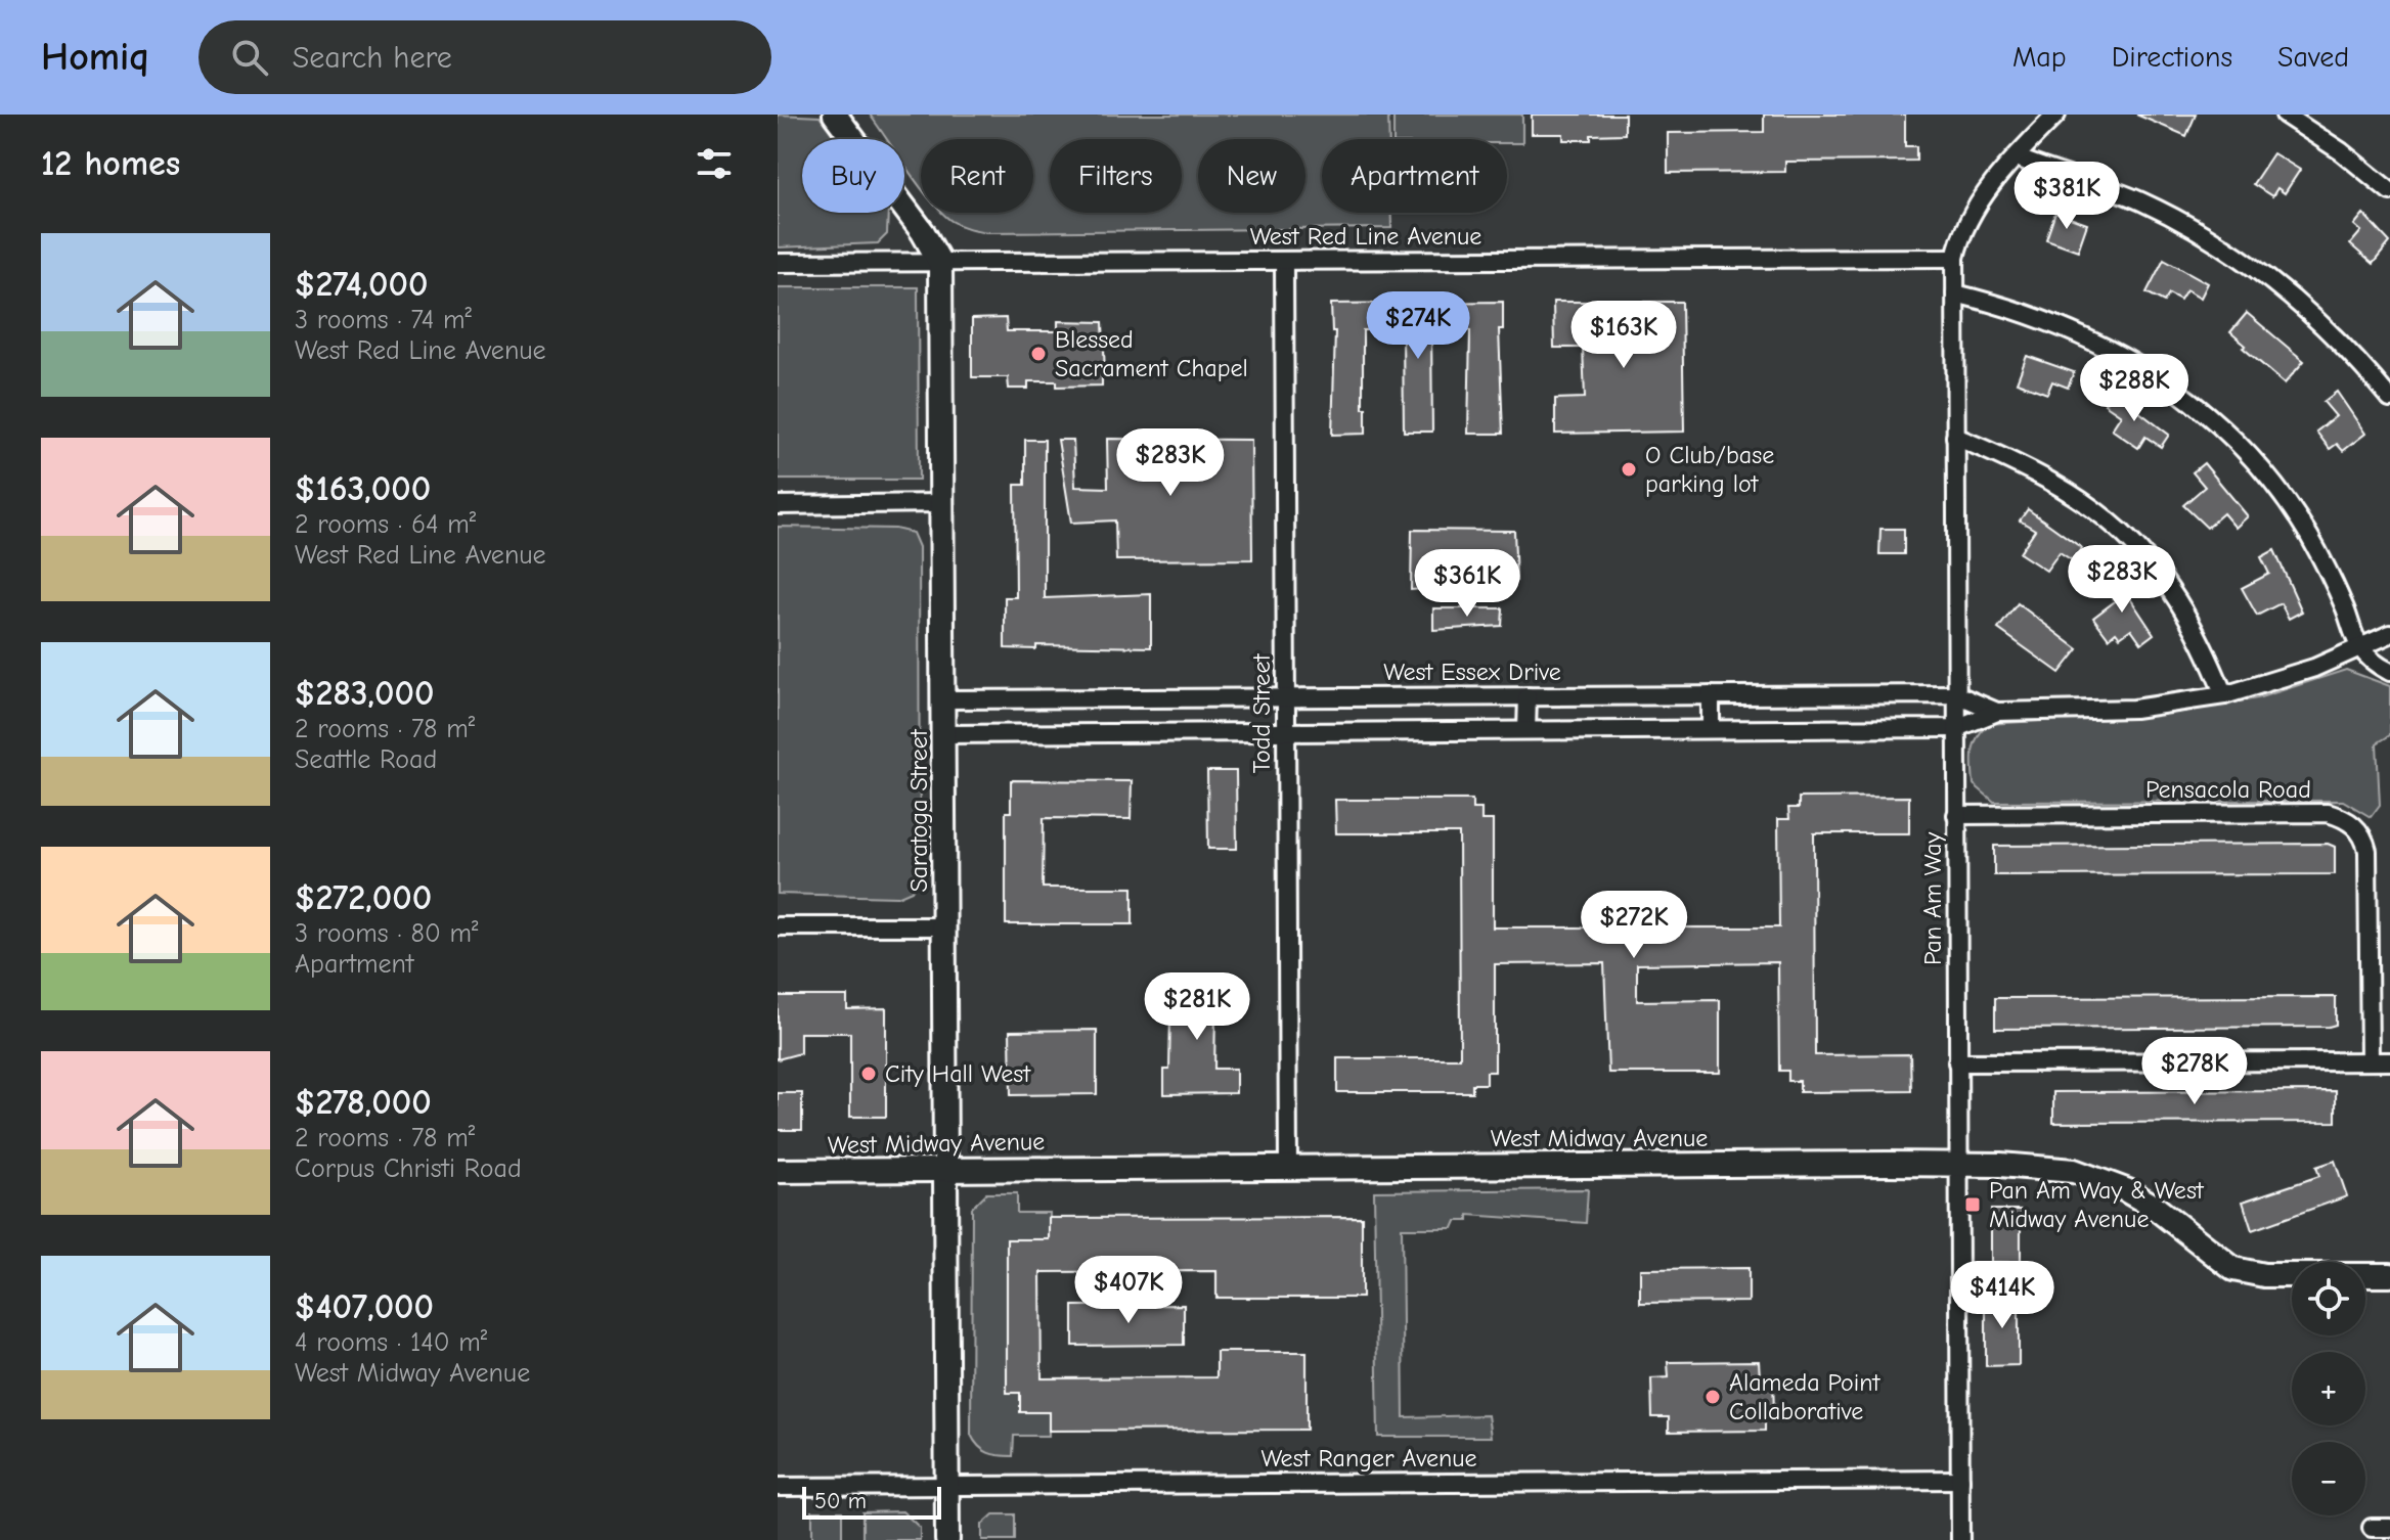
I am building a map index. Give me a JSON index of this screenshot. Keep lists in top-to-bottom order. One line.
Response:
{"streets":{"street":["West Red Line Avenue","West Essex Drive","Todd Street","Pensacola Road","Saratoga Street","Pan Am Way","West Midway Avenue","West Ranger Avenue"]},"crossings":[["West Red Line Avenue","Todd Street"],["West Red Line Avenue","Saratoga Street"],["West Red Line Avenue","Pan Am Way"],["West Essex Drive","Todd Street"],["West Essex Drive","Saratoga Street"],["West Essex Drive","Pan Am Way"],["Todd Street","West Midway Avenue"],["Pensacola Road","Pan Am Way"],["Saratoga Street","West Midway Avenue"],["Saratoga Street","West Ranger Avenue"],["Pan Am Way","West Midway Avenue"],["Pan Am Way","West Ranger Avenue"]],"places":{"other":["Blessed Sacrament Chapel","O Club/base parking lot","City Hall West","Alameda Point Collaborative"],"transit":["Pan Am Way & West Midway Avenue"]},"scale_bar":"50 m","page":{"header":"Homiq","search":"Search here","nav":["Map","Directions","Saved"],"heading":"12 homes","chip":["Buy","Rent","Filters","New","Apartment"],"price":["$381K","$274K","$163K","$288K","$283K","$283K","$361K","$272K","$281K","$278K","$407K","$414K"],"list":[{"name":"$274,000","note":"3 rooms · 74 m² · West Red Line Avenue"},{"name":"$163,000","note":"2 rooms · 64 m² · West Red Line Avenue"},{"name":"$283,000","note":"2 rooms · 78 m² · Seattle Road"},{"name":"$272,000","note":"3 rooms · 80 m² · Apartment"},{"name":"$278,000","note":"2 rooms · 78 m² · Corpus Christi Road"},{"name":"$407,000","note":"4 rooms · 140 m² · West Midway Avenue"}],"map_buttons":["+","−"],"scale":"50 m"}}
